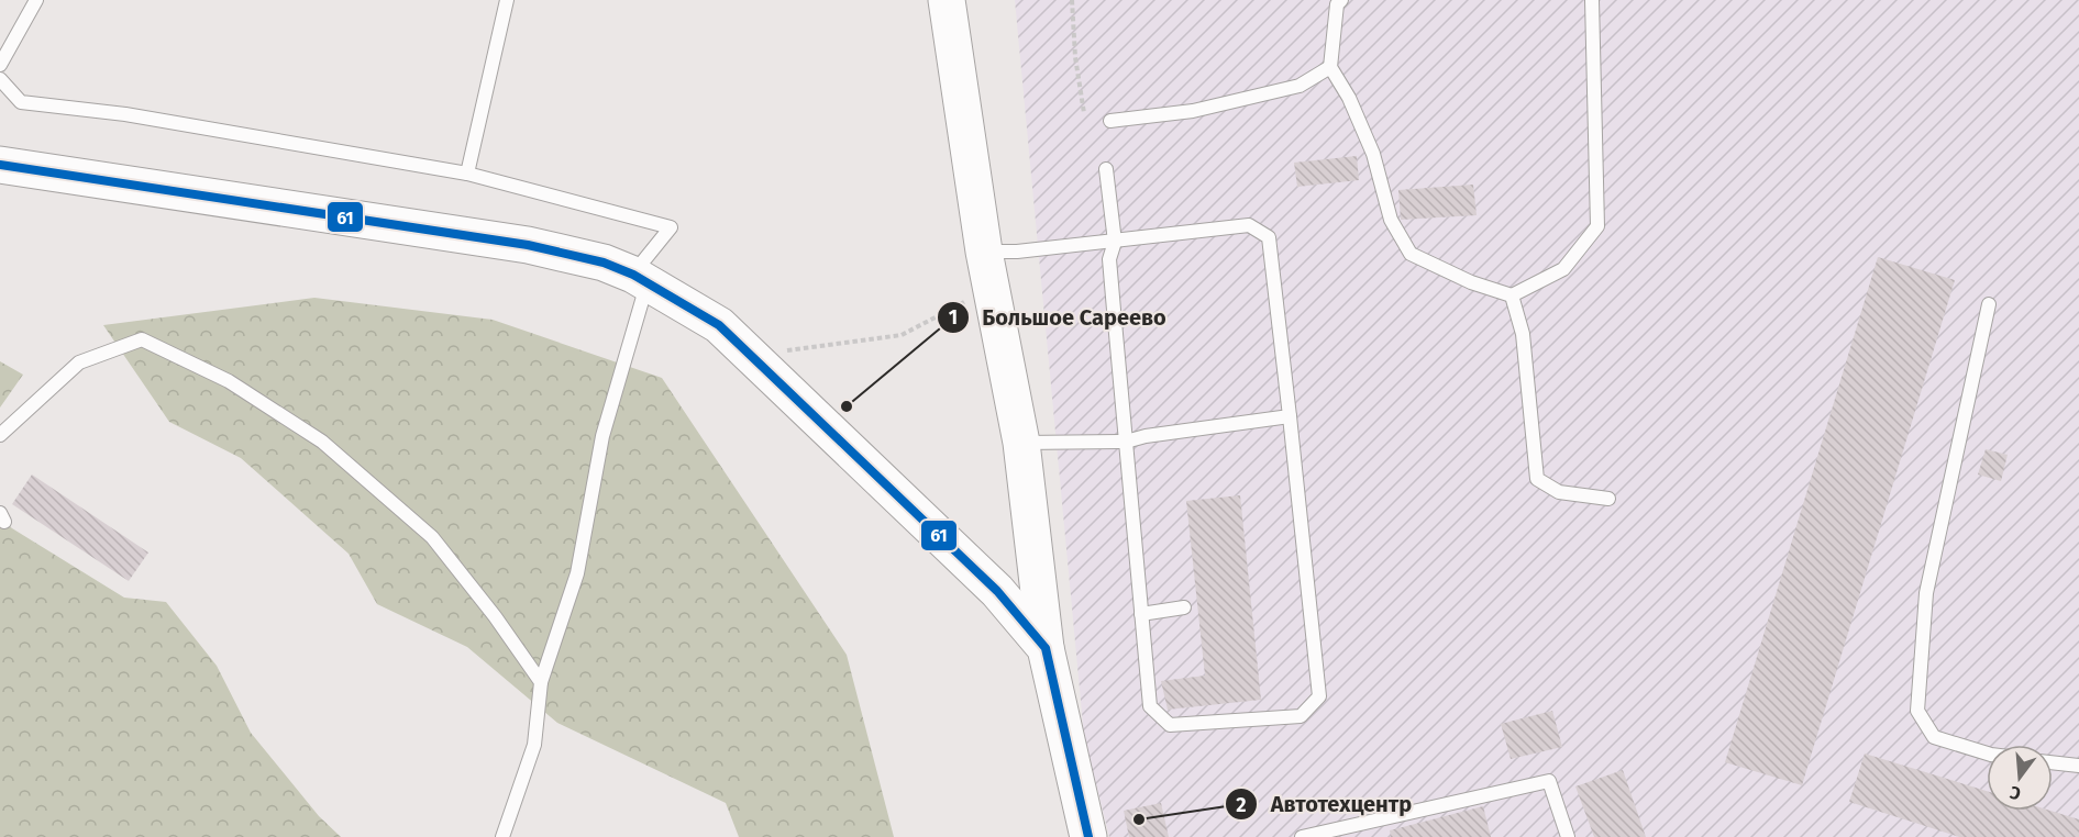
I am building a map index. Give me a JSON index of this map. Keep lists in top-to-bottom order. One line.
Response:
{"places":["Большое Сареево","Автотехцентр"],"lines":["transit line 61"],"north":"bottom"}
